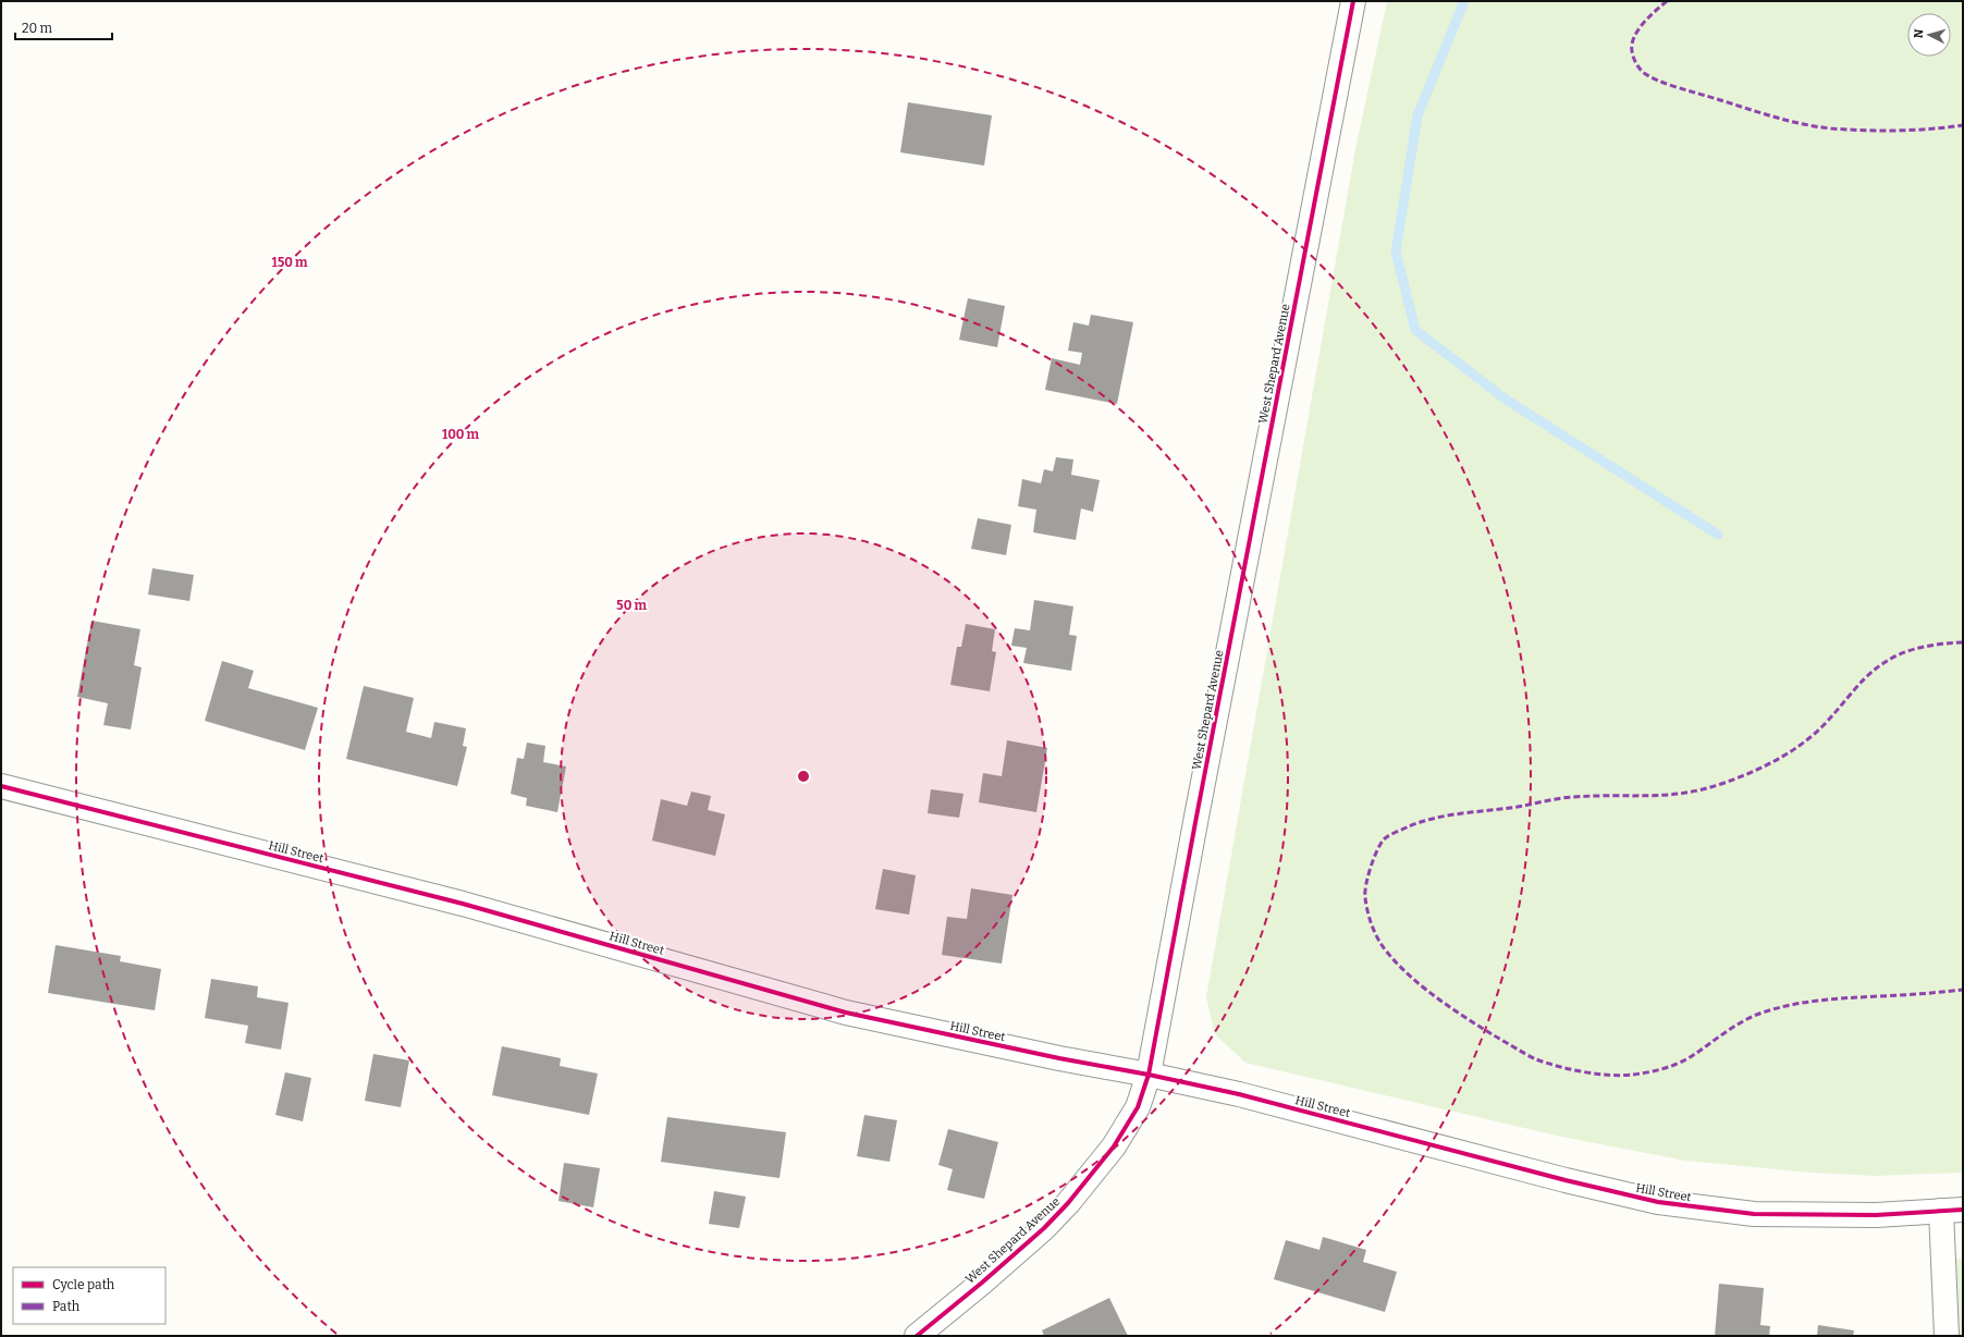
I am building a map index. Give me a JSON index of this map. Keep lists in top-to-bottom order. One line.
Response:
{"streets":{"street":["West Shepard Avenue","Hill Street"]},"crossings":[["West Shepard Avenue","Hill Street"]],"legend":["Cycle path","Path"],"scale_bar":"20 m","north":"left","rings":["150 m","100 m","50 m"]}
